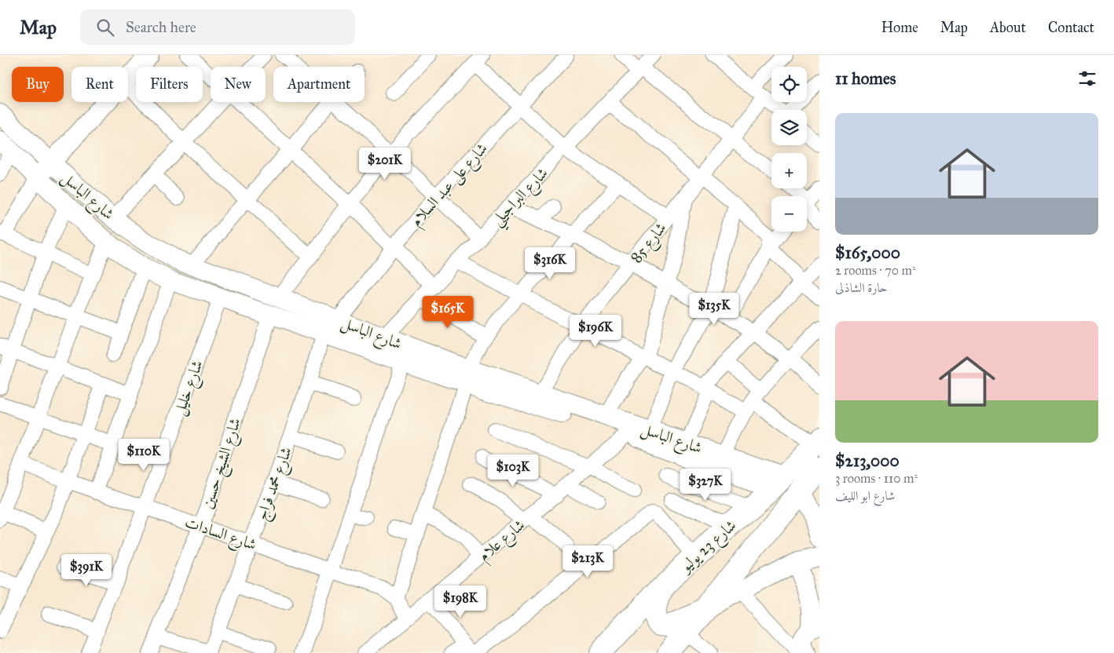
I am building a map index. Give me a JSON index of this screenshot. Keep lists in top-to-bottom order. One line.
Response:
{"streets":{"main road":["شارع الباسل","شارع 23 يوليو"],"street":["شارع على عبد السلام","شارع البراجيلي","شارع 85","شارع خليل","شارع الشيخ حسين","شارع محمد فراج","شارع السادات","شارع علام"]},"crossings":[["شارع على عبد السلام","شارع الباسل"],["شارع الباسل","شارع البراجيلي"],["شارع الباسل","شارع 85"],["شارع الباسل","شارع خليل"],["شارع الباسل","شارع الشيخ حسين"],["شارع الباسل","شارع محمد فراج"],["شارع الباسل","شارع علام"],["شارع الباسل","شارع 23 يوليو"],["شارع خليل","شارع السادات"],["شارع الشيخ حسين","شارع السادات"],["شارع محمد فراج","شارع السادات"],["شارع السادات","شارع علام"]],"page":{"header":"Map","search":"Search here","nav":["Home","Map","About","Contact"],"heading":"11 homes","map_buttons":["+","−"],"chip":["Buy","Rent","Filters","New","Apartment"],"list":[{"name":"$165,000","note":"2 rooms · 70 m² · حارة الشاذلى"},{"name":"$213,000","note":"3 rooms · 110 m² · شارع ابو الليف"}],"price":["$201K","$316K","$135K","$165K","$196K","$110K","$103K","$327K","$213K","$391K","$198K"]}}
